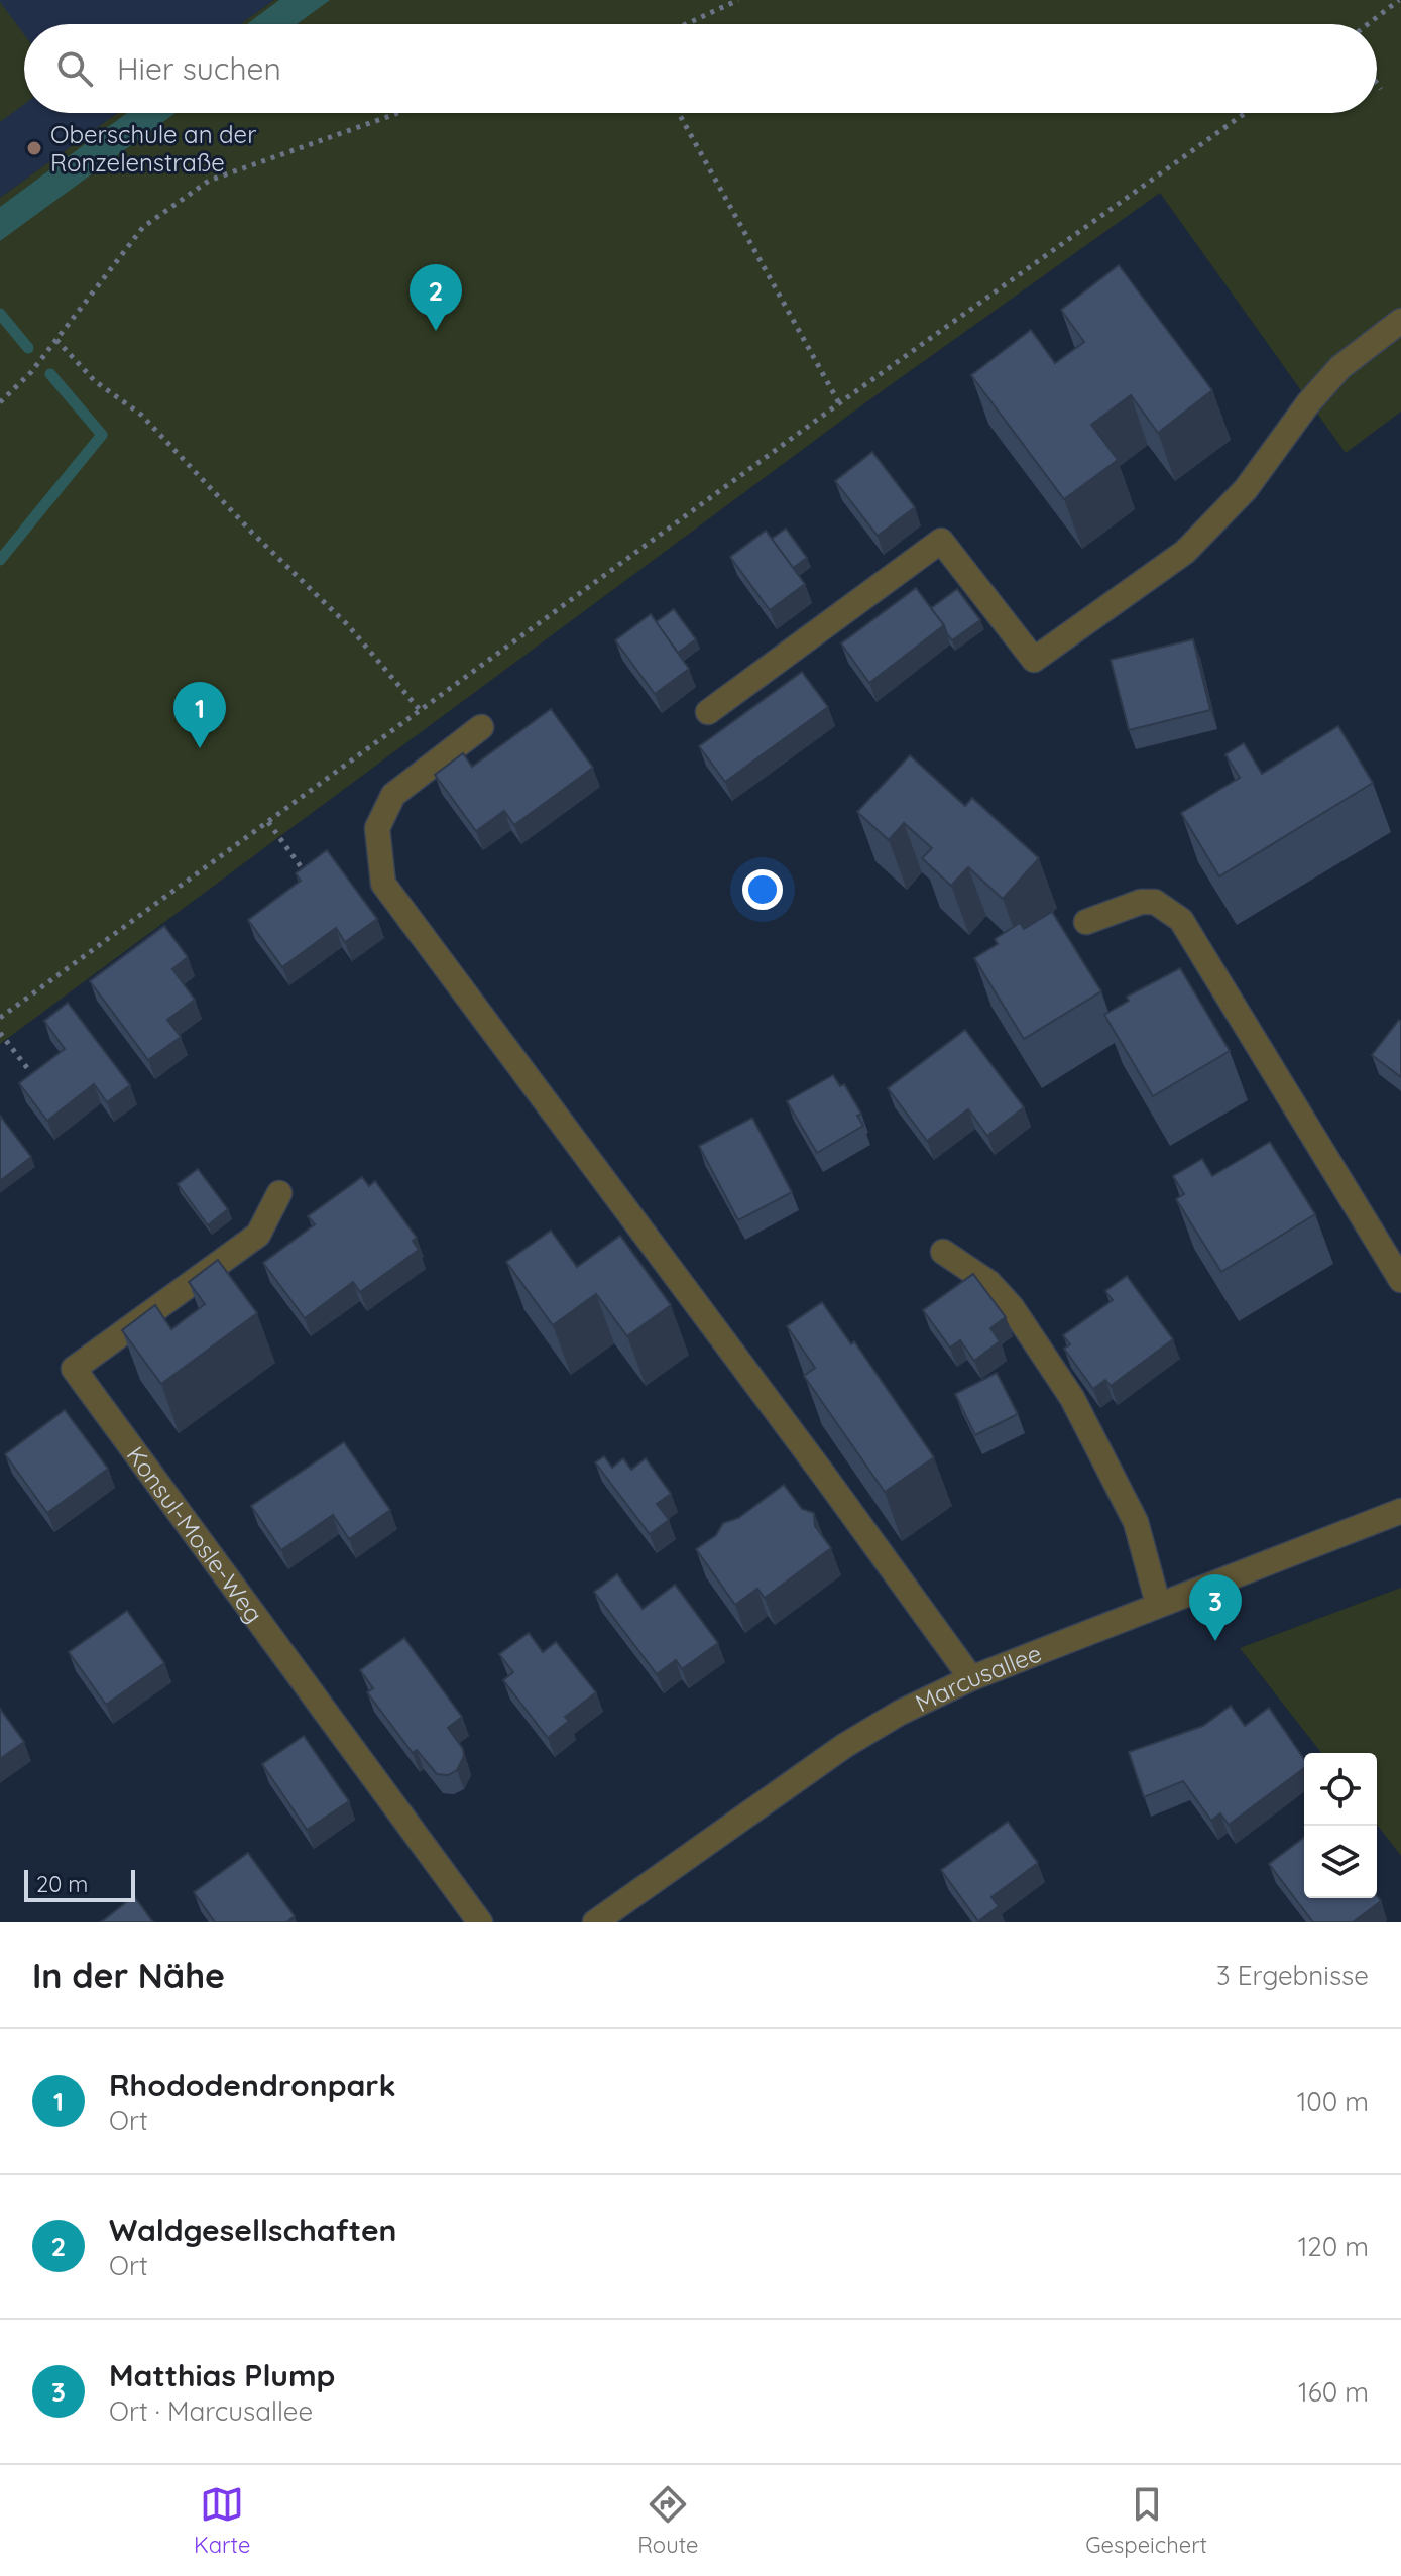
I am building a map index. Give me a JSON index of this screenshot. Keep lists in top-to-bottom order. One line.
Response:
{"streets":{"street":["Konsul-Mosle-Weg","Marcusallee"]},"places":["Oberschule an der Ronzelenstraße"],"scale_bar":"20 m","page":{"search":"Hier suchen","pins":["2","1","3"],"scale":"20 m","heading":["In der Nähe","3 Ergebnisse"],"list":[{"mark":"1","name":"Rhododendronpark","note":"Ort","value":"100 m"},{"mark":"2","name":"Waldgesellschaften","note":"Ort","value":"120 m"},{"mark":"3","name":"Matthias Plump","note":"Ort · Marcusallee","value":"160 m"}],"nav":["Karte","Route","Gespeichert"]}}
